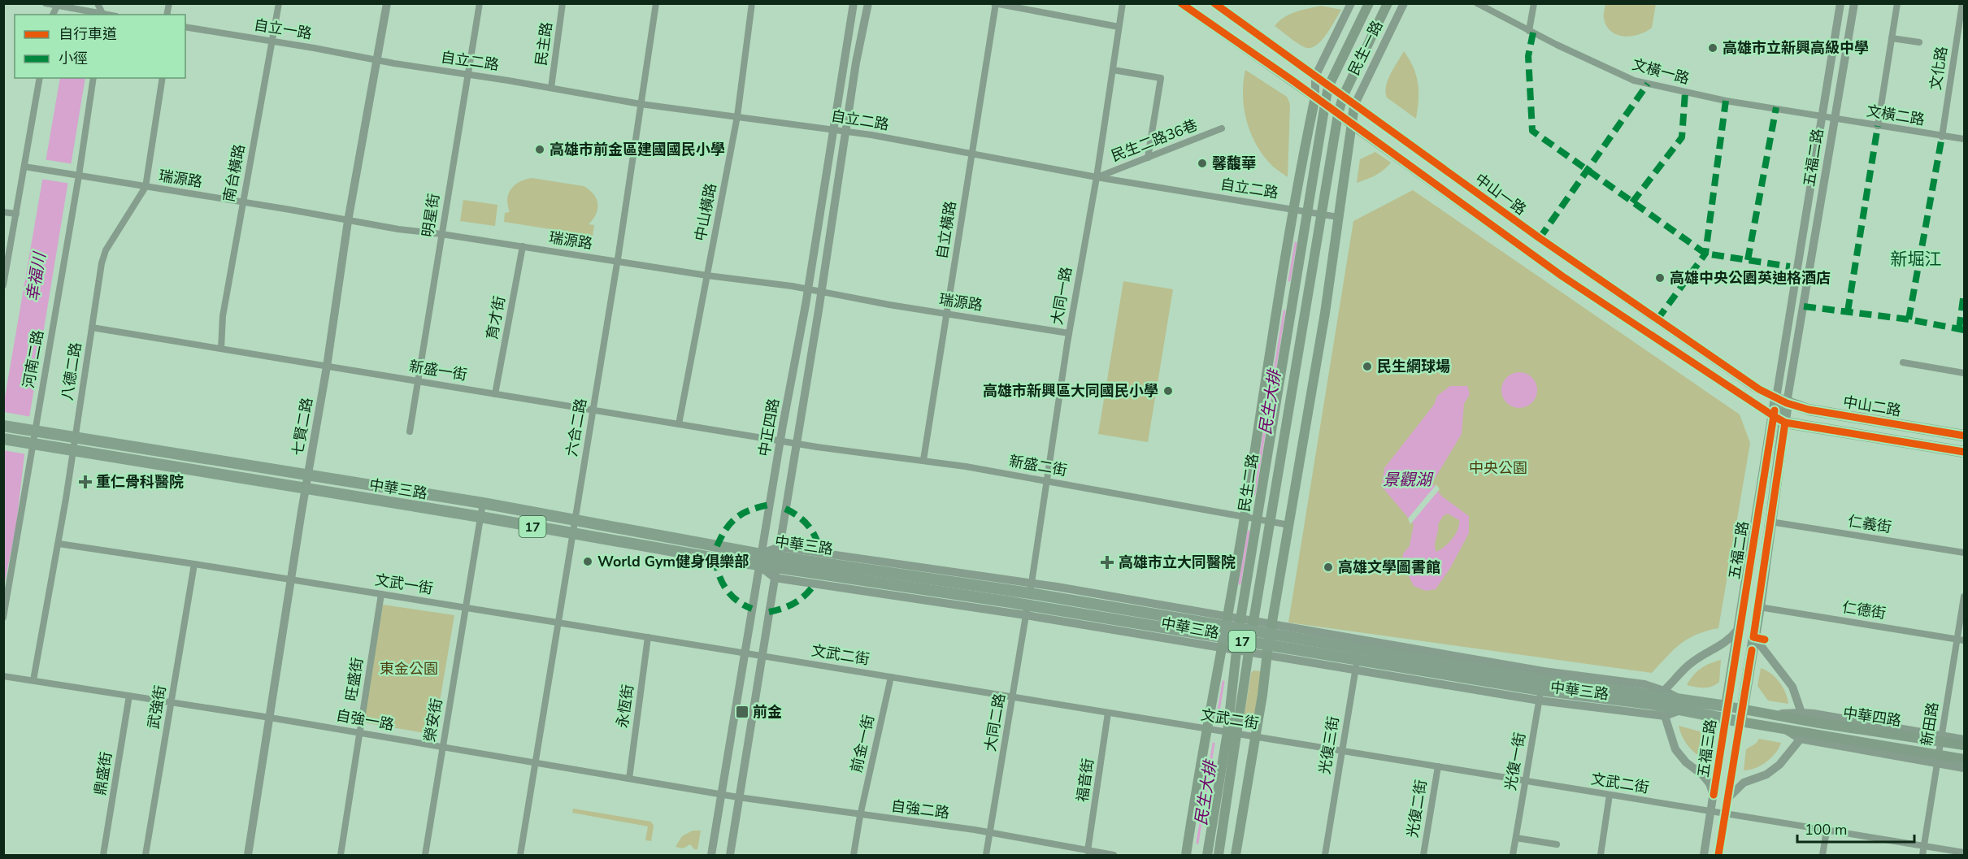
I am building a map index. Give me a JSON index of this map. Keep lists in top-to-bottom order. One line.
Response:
{"streets":{"main road":["民生一路","五福二路","中山一路","中山二路","民生二路","中華三路","17","中華四路"],"street":["自立一路","民主路","自立二路","文化路","文橫一路","文橫二路","民生二路36巷","南台橫路","瑞源路","中山橫路","明星街","自立橫路","大同一路","育才街","河南二路","新盛一街","八德二路","七賢二路","六合二路","中正四路","新盛二街","仁義街","文武一街","仁德街","文武二街","旺盛街","永恆街","武強街","自強一路","榮安街","大同二路","新田路","前金一街","光復三街","五福三路","光復一街","鼎盛街","福音街","光復二街","自強二路"]},"crossings":[["自立一路","自立二路"],["自立一路","南台橫路"],["自立一路","七賢二路"],["民主路","自立二路"],["民生一路","中山一路"],["民生一路","民生二路"],["自立二路","民生二路36巷"],["自立二路","中山橫路"],["自立二路","明星街"],["自立二路","自立橫路"],["自立二路","大同一路"],["自立二路","七賢二路"],["自立二路","六合二路"],["自立二路","中正四路"],["自立二路","民生二路"],["文化路","文橫二路"],["文橫一路","文橫二路"],["文橫一路","五福二路"],["文橫二路","五福二路"],["民生二路36巷","大同一路"],["五福二路","中山一路"],["五福二路","中山二路"],["五福二路","中華三路"],["五福二路","仁義街"],["五福二路","仁德街"],["五福二路","中華四路"],["五福二路","五福三路"],["南台橫路","瑞源路"],["南台橫路","新盛一街"],["瑞源路","中山橫路"],["瑞源路","明星街"],["瑞源路","自立橫路"],["瑞源路","大同一路"],["瑞源路","育才街"],["瑞源路","河南二路"],["瑞源路","八德二路"],["瑞源路","七賢二路"],["瑞源路","六合二路"],["瑞源路","中正四路"],["中山一路","中山二路"],["中山一路","民生二路"],["中山橫路","新盛一街"],["明星街","新盛一街"],["自立橫路","新盛二街"],["大同一路","新盛二街"],["大同一路","中華三路"],["大同一路","大同二路"],["育才街","新盛一街"],["河南二路","中華三路"],["河南二路","17"],["新盛一街","八德二路"],["新盛一街","七賢二路"],["新盛一街","六合二路"],["新盛一街","中正四路"],["新盛一街","新盛二街"],["八德二路","中華三路"],["八德二路","文武一街"],["八德二路","自強一路"],["七賢二路","中華三路"],["七賢二路","文武一街"],["七賢二路","自強一路"],["六合二路","中華三路"],["六合二路","文武一街"],["六合二路","自強一路"],["中正四路","新盛二街"],["中正四路","中華三路"],["中正四路","文武一街"],["中正四路","文武二街"],["中正四路","自強一路"],["中正四路","自強二路"],["新盛二街","民生二路"],["民生二路","中華三路"],["民生二路","文武二街"],["中華三路","17"],["中華三路","中華四路"],["中華三路","榮安街"],["中華三路","大同二路"],["中華三路","光復三街"],["中華三路","五福三路"],["中華三路","光復一街"],["文武一街","文武二街"],["文武一街","旺盛街"],["文武一街","永恆街"],["文武一街","武強街"],["文武一街","榮安街"],["仁德街","新田路"],["文武二街","大同二路"],["文武二街","新田路"],["文武二街","前金一街"],["文武二街","光復三街"],["文武二街","五福三路"],["文武二街","光復一街"],["文武二街","福音街"],["文武二街","光復二街"],["旺盛街","自強一路"],["永恆街","自強一路"],["武強街","自強一路"],["中華四路","新田路"],["中華四路","五福三路"],["自強一路","榮安街"],["自強一路","鼎盛街"],["自強一路","自強二路"],["大同二路","自強二路"],["前金一街","自強二路"],["福音街","自強二路"]],"districts":["新堀江"],"water":["幸福川","民生大排","景觀湖"],"parks":["中央公園","東金公園"],"places":{"other":["高雄市立新興高級中學","高雄市前金區建國國民小學","馨馥華","高雄中央公園英迪格酒店","民生網球場","高雄市新興區大同國民小學","World Gym健身俱樂部","高雄文學圖書館"],"health":["重仁骨科醫院","高雄市立大同醫院"],"transit":["前金"]},"legend":["自行車道","小徑"],"scale_bar":"100 m"}
